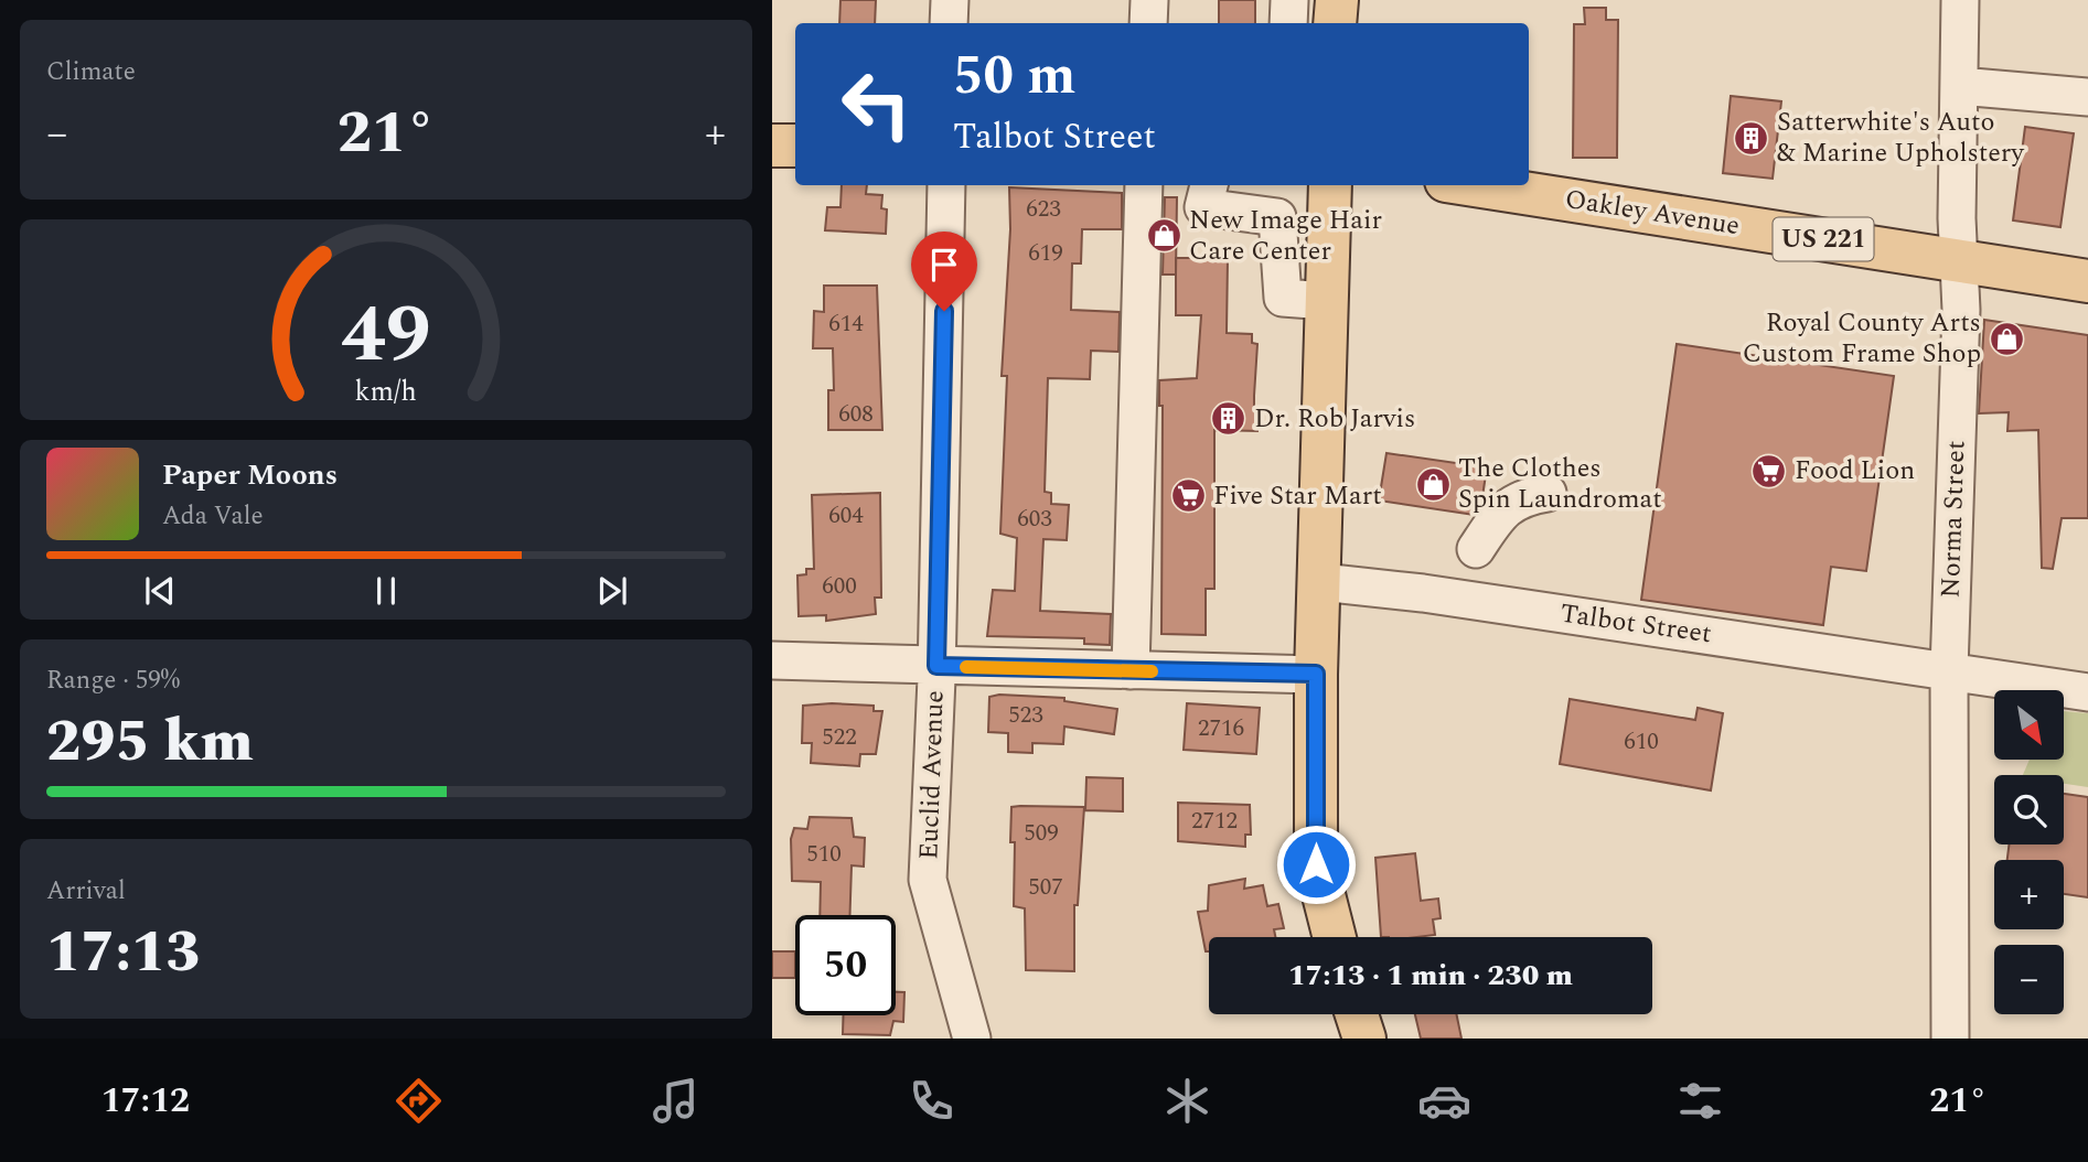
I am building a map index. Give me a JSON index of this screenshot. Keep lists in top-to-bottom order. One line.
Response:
{"streets":{"main road":["Oakley Avenue","US 221"],"street":["Norma Street","Talbot Street","Euclid Avenue"]},"crossings":[["Oakley Avenue","Norma Street"],["Norma Street","Talbot Street"]],"places":{"building":["Satterwhite's Auto & Marine Upholstery","Dr. Rob Jarvis"],"shop":["New Image Hair Care Center","Royal County Arts Custom Frame Shop","The Clothes Spin Laundromat"],"supermarket":["Food Lion","Five Star Mart"]},"house_numbers":["623","619","614","608","604","603","600","523","2716","522","610","2712","509","510","507"],"north":"bottom right","page":{"tile":["Climate",["Range · 59%","295 km"],["Arrival","17:13"]],"turn":["50 m","Talbot Street"],"heat":["−","21°","+"],"song":["Paper Moons","Ada Vale"],"map_buttons":["+","−"],"limit":"50","trip":"17:13 · 1 min · 230 m","tabs":["17:12","21°"],"gauge":["49","km/h"]}}
